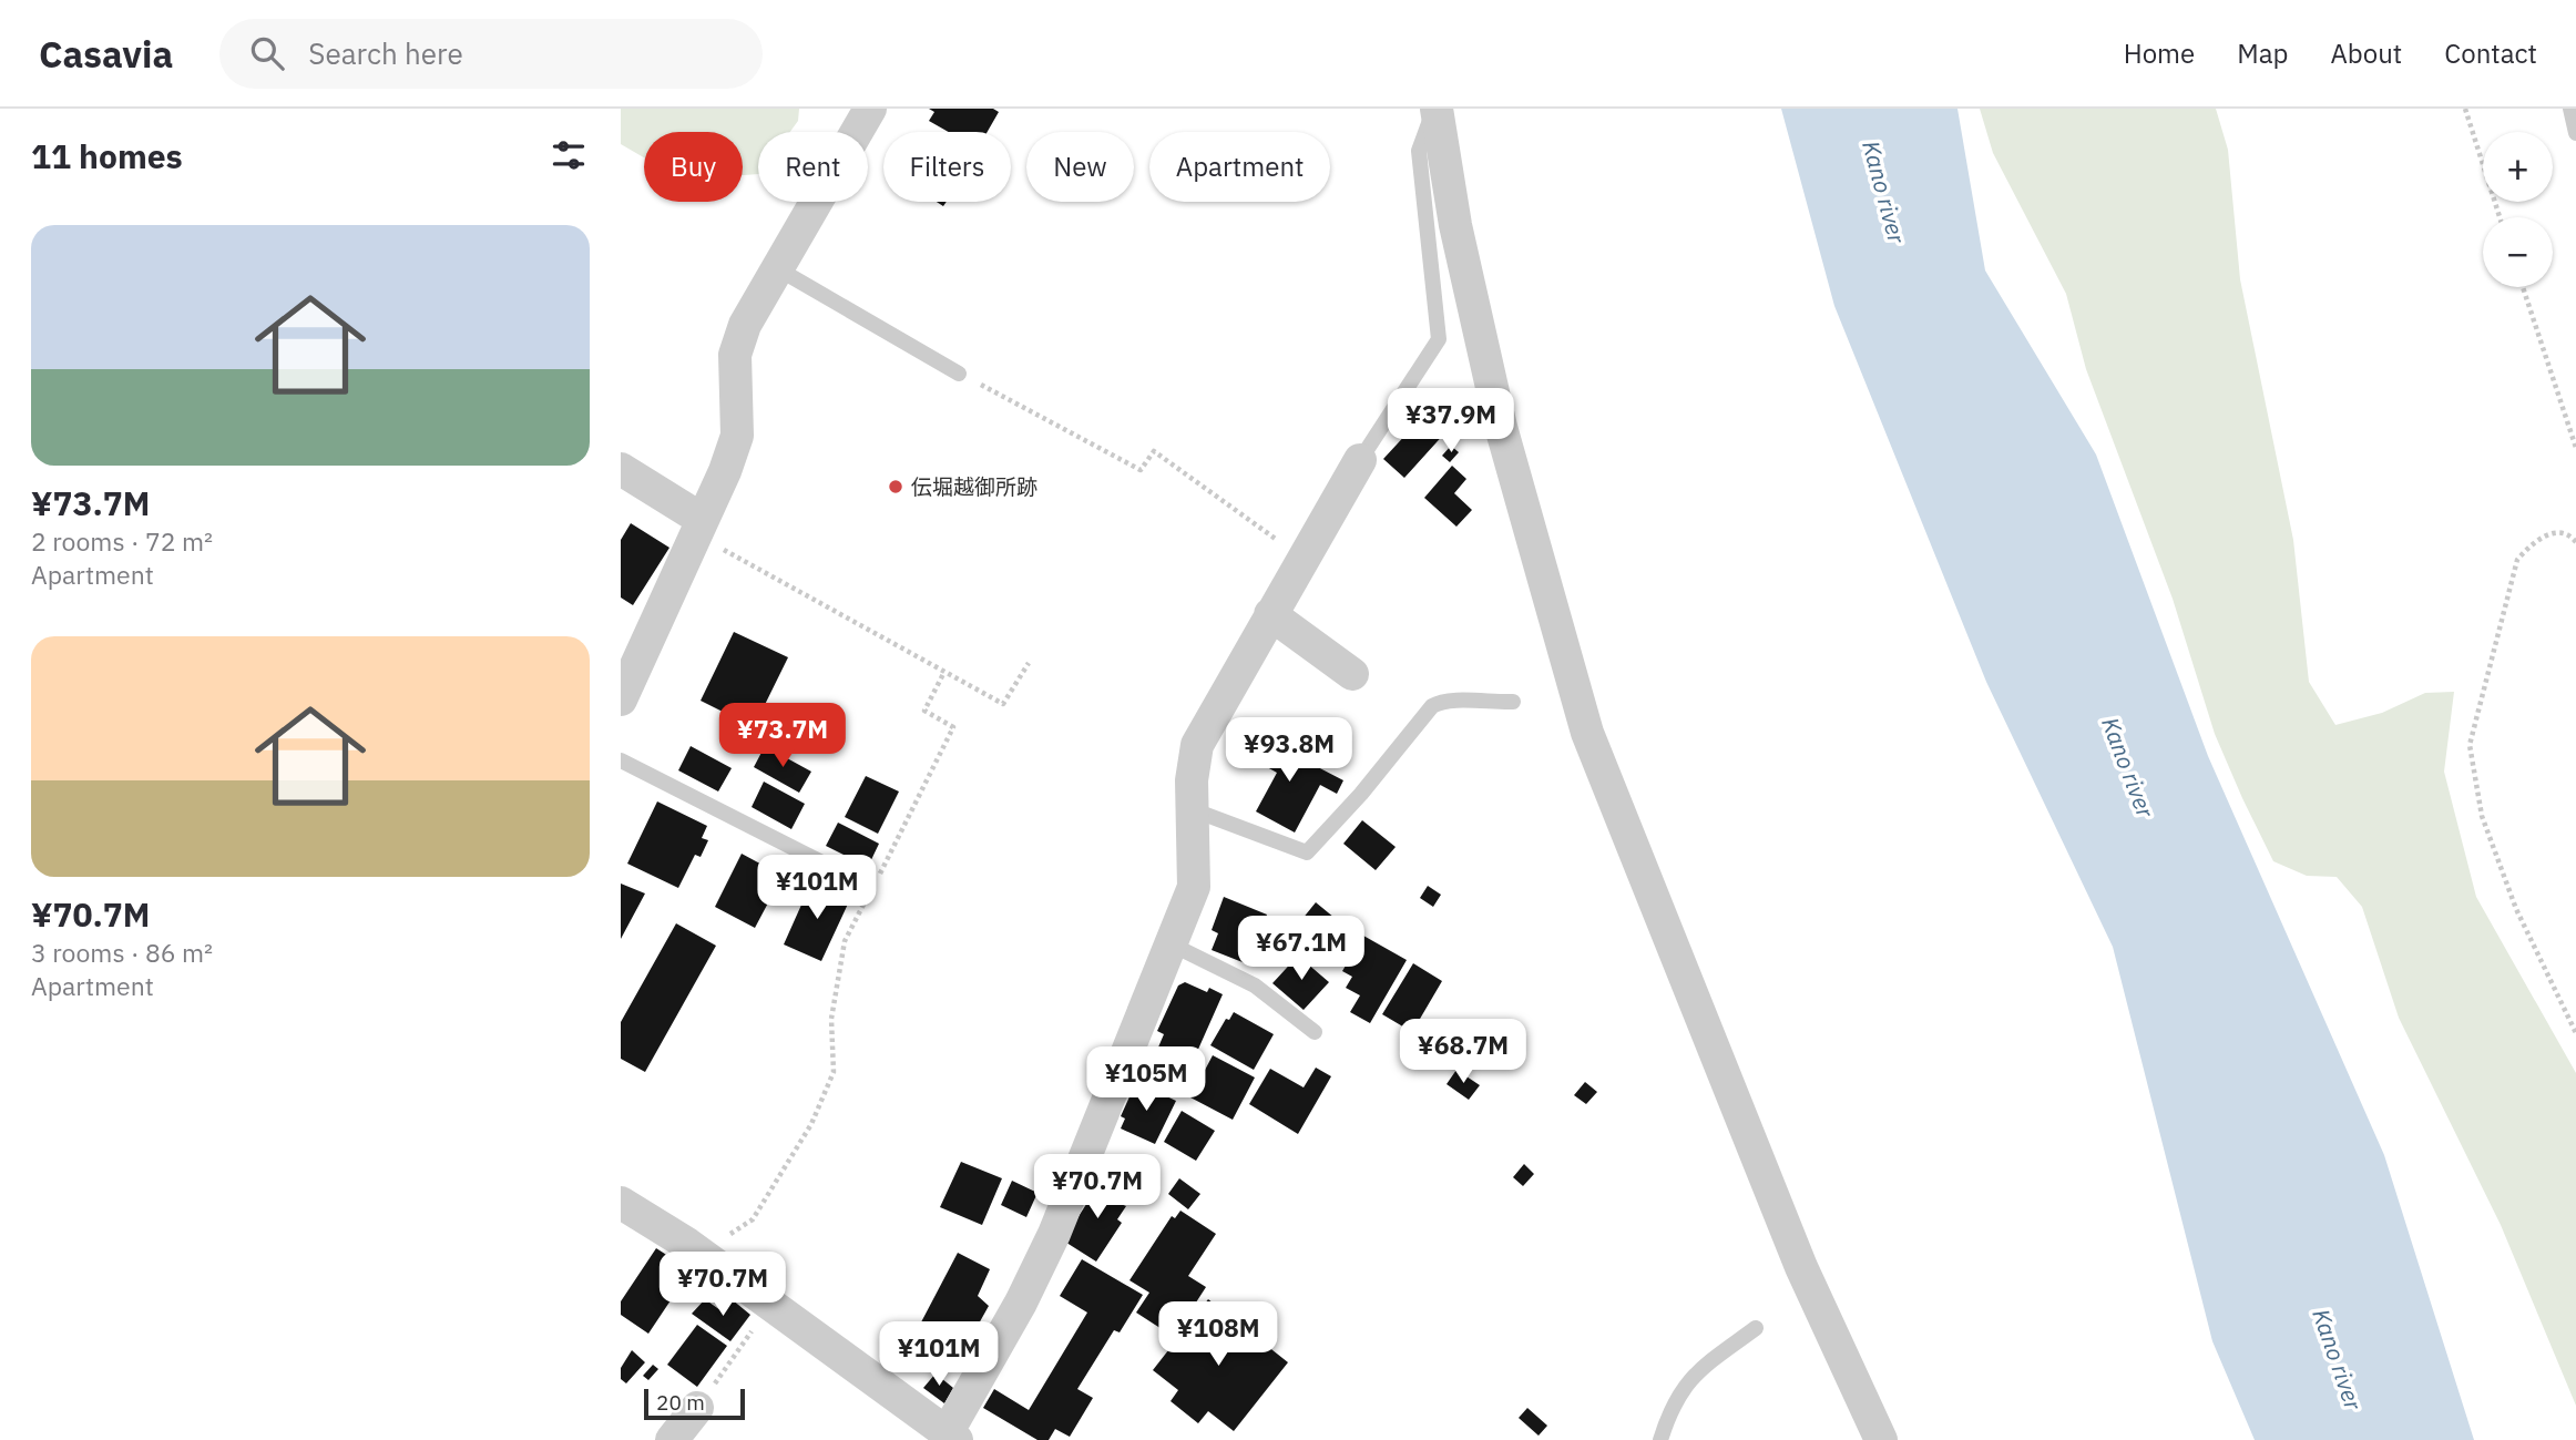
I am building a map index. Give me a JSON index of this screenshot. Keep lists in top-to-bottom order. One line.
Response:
{"water":["Kano river"],"places":["伝堀越御所跡"],"scale_bar":"20 m","page":{"header":"Casavia","search":"Search here","nav":["Home","Map","About","Contact"],"heading":"11 homes","map_buttons":["+","−"],"chip":["Buy","Rent","Filters","New","Apartment"],"list":[{"name":"¥73.7M","note":"2 rooms · 72 m² · Apartment"},{"name":"¥70.7M","note":"3 rooms · 86 m² · Apartment"}],"price":["¥37.9M","¥73.7M","¥93.8M","¥101M","¥67.1M","¥68.7M","¥105M","¥70.7M","¥70.7M","¥108M","¥101M"],"scale":"20 m"}}
